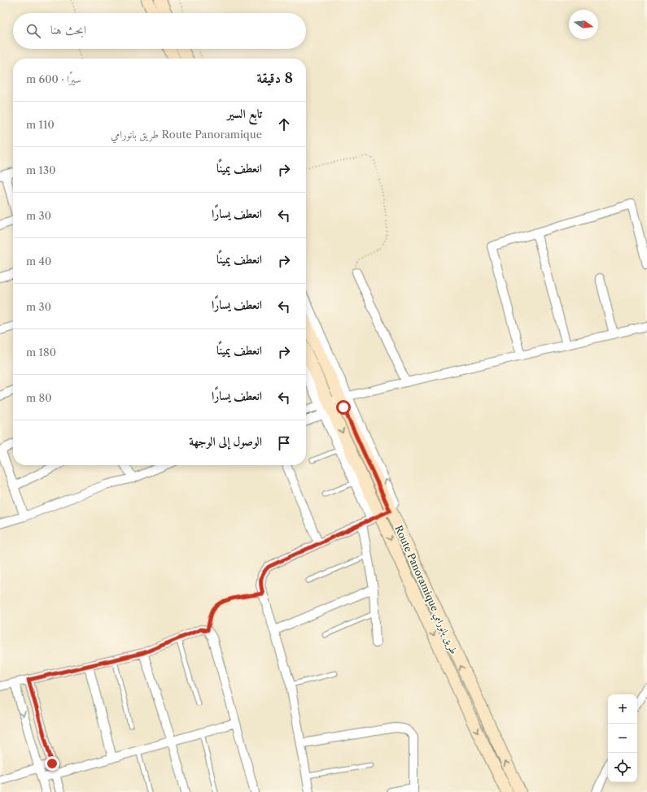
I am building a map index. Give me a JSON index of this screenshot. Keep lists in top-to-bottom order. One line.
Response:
{"streets":{"street":["Route Panoramique طريق بانورامي"]},"north":"right","page":{"search":"ابحث هنا","heading":["8 دقيقة","سيرًا · 600 m"],"list":[["تابع السير","Route Panoramique طريق بانورامي","110 m"],["انعطف يمينًا","130 m"],["انعطف يسارًا","30 m"],["انعطف يمينًا","40 m"],["انعطف يسارًا","30 m"],["انعطف يمينًا","180 m"],["انعطف يسارًا","80 m"],"الوصول إلى الوجهة"],"map_buttons":["+","−"]}}
